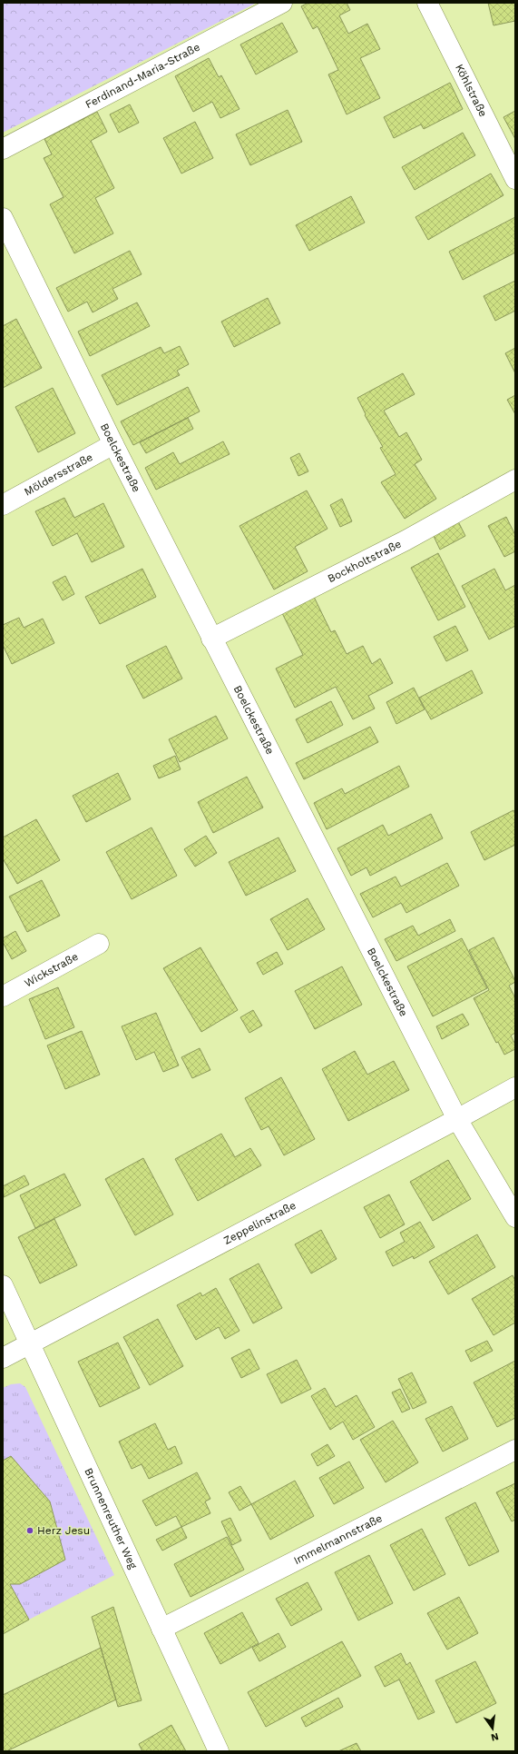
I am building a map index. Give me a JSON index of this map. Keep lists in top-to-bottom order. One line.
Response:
{"streets":{"street":["Ferdinand-Maria-Straße","Köhlstraße","Boelckestraße","Möldersstraße","Bockholtstraße","Wickstraße","Zeppelinstraße","Brunnenreuther Weg","Immelmannstraße"]},"crossings":[["Boelckestraße","Möldersstraße"],["Boelckestraße","Bockholtstraße"],["Boelckestraße","Zeppelinstraße"],["Zeppelinstraße","Brunnenreuther Weg"],["Brunnenreuther Weg","Immelmannstraße"]],"places":["Herz Jesu"],"north":"bottom"}
